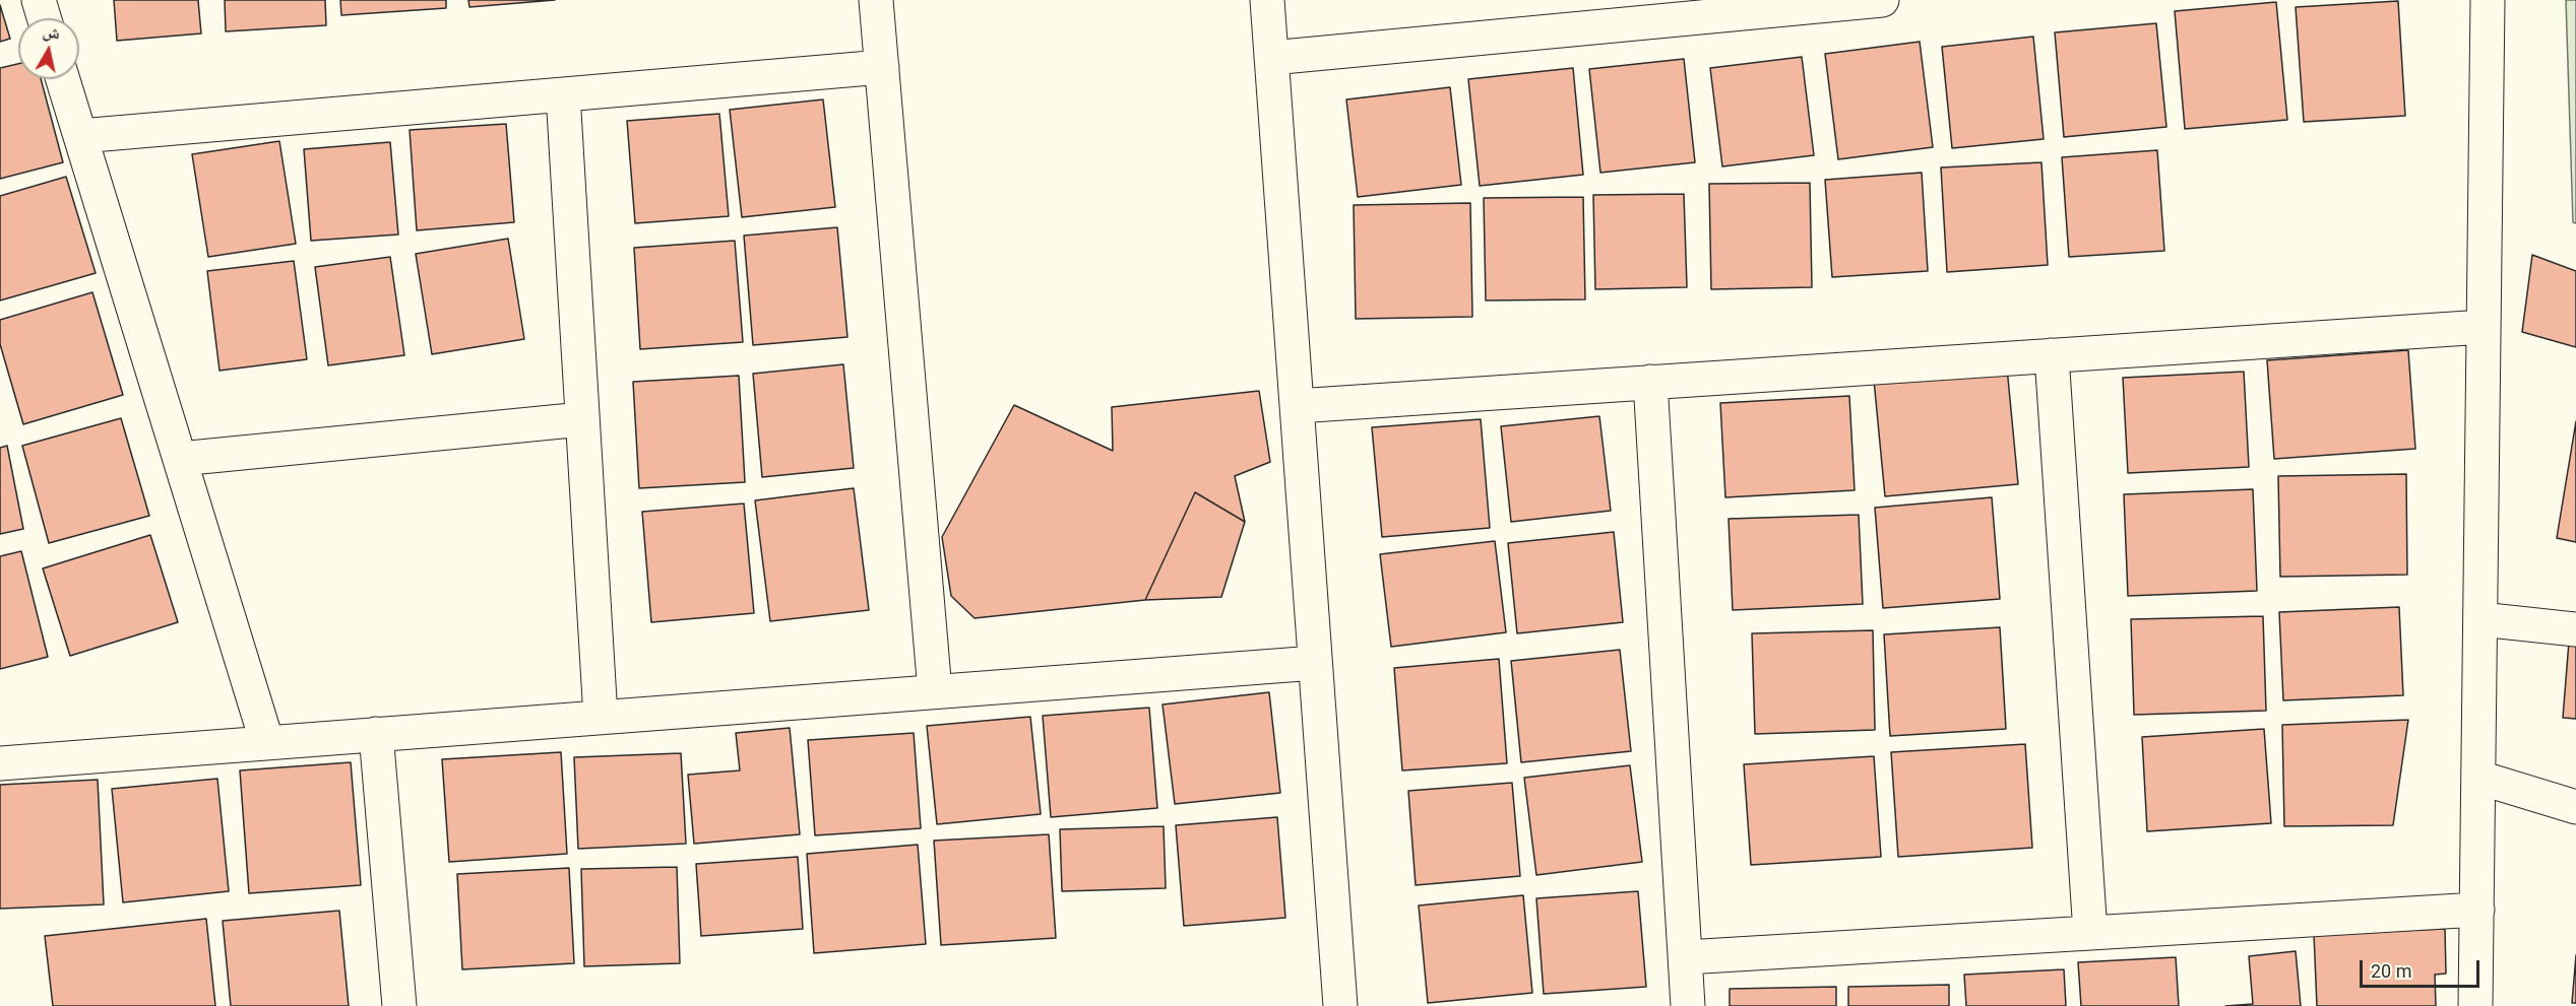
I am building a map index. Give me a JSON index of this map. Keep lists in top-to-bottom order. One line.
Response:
{"scale_bar":"20 m","north":"top"}
